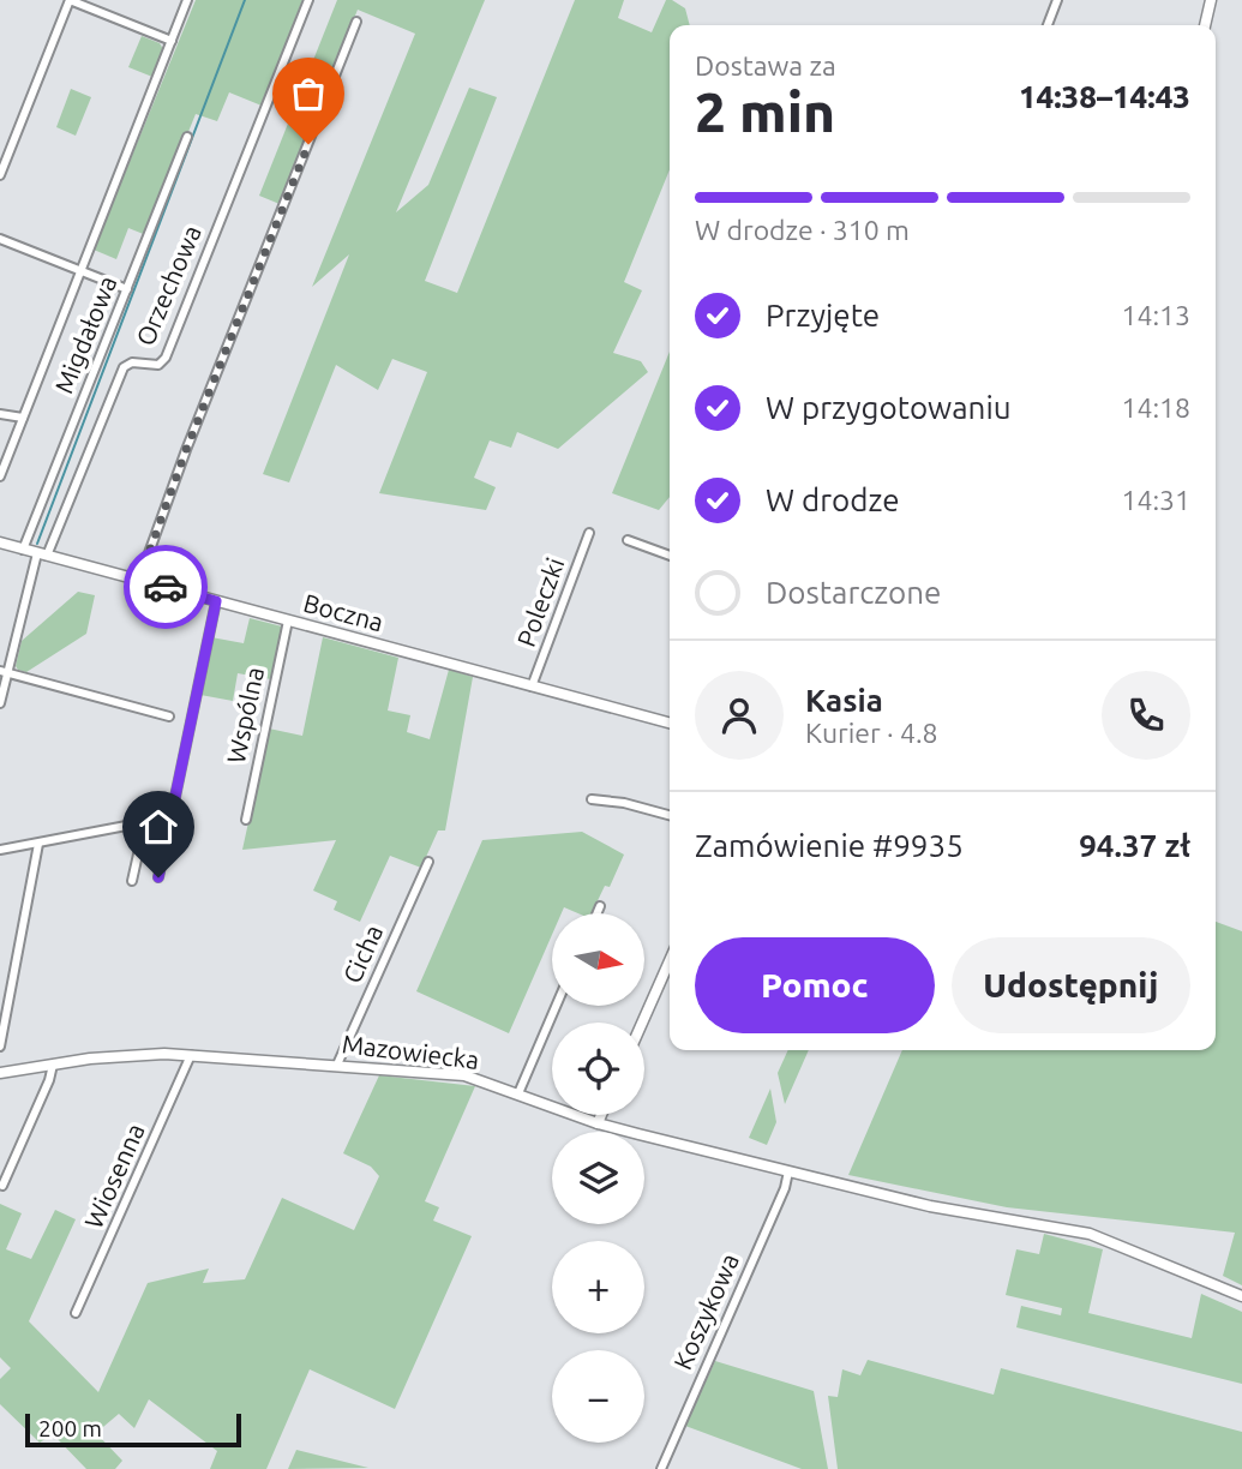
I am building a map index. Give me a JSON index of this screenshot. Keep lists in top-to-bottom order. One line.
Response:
{"streets":{"street":["Orzechowa","Migdałowa","Poleczki","Boczna","Wspólna","Cicha","Mazowiecka","Wiosenna","Koszykowa"]},"crossings":[["Orzechowa","Boczna"],["Migdałowa","Boczna"],["Poleczki","Boczna"],["Boczna","Wspólna"],["Cicha","Mazowiecka"],["Mazowiecka","Wiosenna"],["Mazowiecka","Koszykowa"]],"scale_bar":"200 m","north":"right","page":{"heading":["2 min","Dostawa za","14:38–14:43"],"panel":["Kasia","Kurier · 4.8","Zamówienie #9935","94.37 zł"],"bar":"W drodze · 310 m","list":[["Przyjęte","14:13"],["W przygotowaniu","14:18"],["W drodze","14:31"],"Dostarczone"],"map_buttons":["+","−"],"buttons":["Pomoc","Udostępnij"],"scale":"200 m"}}
